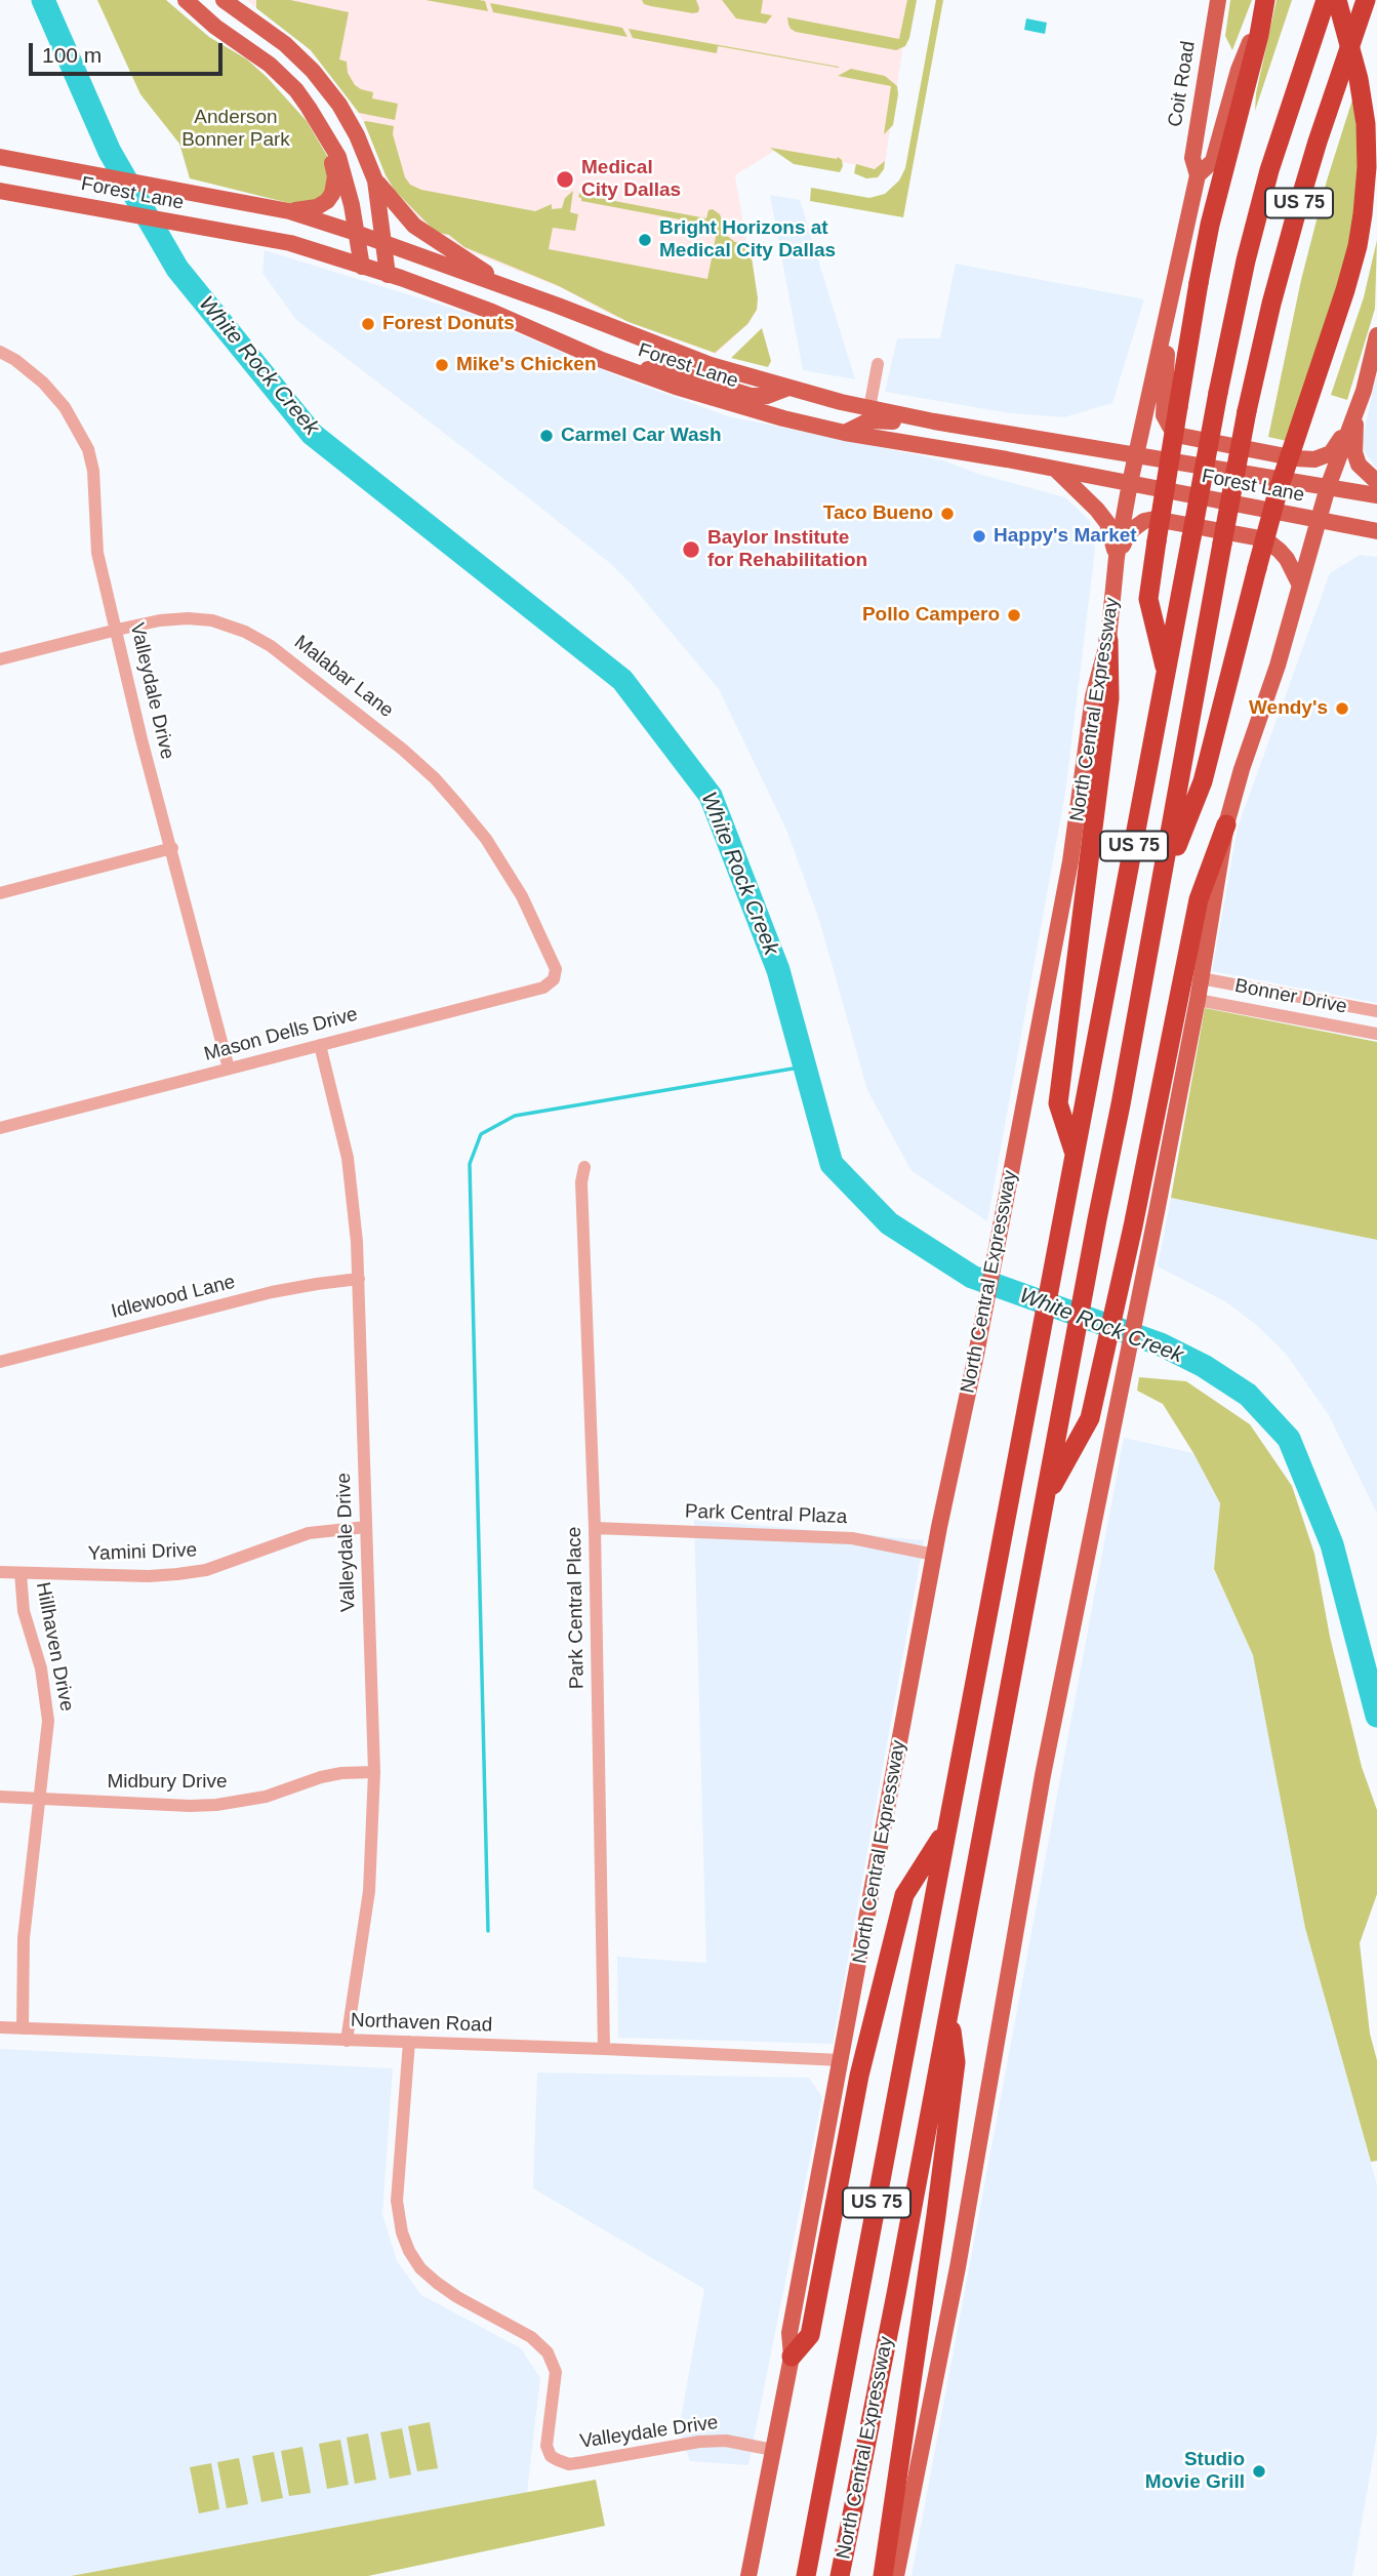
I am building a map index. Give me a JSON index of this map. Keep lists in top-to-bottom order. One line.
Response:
{"streets":{"highway":["US 75","North Central Expressway"],"main road":["Coit Road","Forest Lane"],"street":["Malabar Lane","Valleydale Drive","Bonner Drive","Mason Dells Drive","Idlewood Lane","Park Central Plaza","Yamini Drive","Park Central Place","Hillhaven Drive","Midbury Drive","Northaven Road"]},"crossings":[["Coit Road","North Central Expressway"],["Forest Lane","North Central Expressway"],["Malabar Lane","Valleydale Drive"],["Malabar Lane","Mason Dells Drive"],["Valleydale Drive","North Central Expressway"],["Valleydale Drive","Mason Dells Drive"],["Valleydale Drive","Idlewood Lane"],["Valleydale Drive","Yamini Drive"],["Valleydale Drive","Midbury Drive"],["Valleydale Drive","Northaven Road"],["North Central Expressway","Park Central Plaza"],["North Central Expressway","Northaven Road"],["Park Central Plaza","Park Central Place"],["Yamini Drive","Hillhaven Drive"],["Park Central Place","Northaven Road"],["Hillhaven Drive","Midbury Drive"],["Hillhaven Drive","Northaven Road"]],"water":["White Rock Creek"],"parks":["Anderson Bonner Park"],"places":["Medical City Dallas","Bright Horizons at Medical City Dallas","Forest Donuts","Mike's Chicken","Carmel Car Wash","Taco Bueno","Happy's Market","Baylor Institute for Rehabilitation","Pollo Campero","Wendy's","Studio Movie Grill"],"scale_bar":"100 m"}
